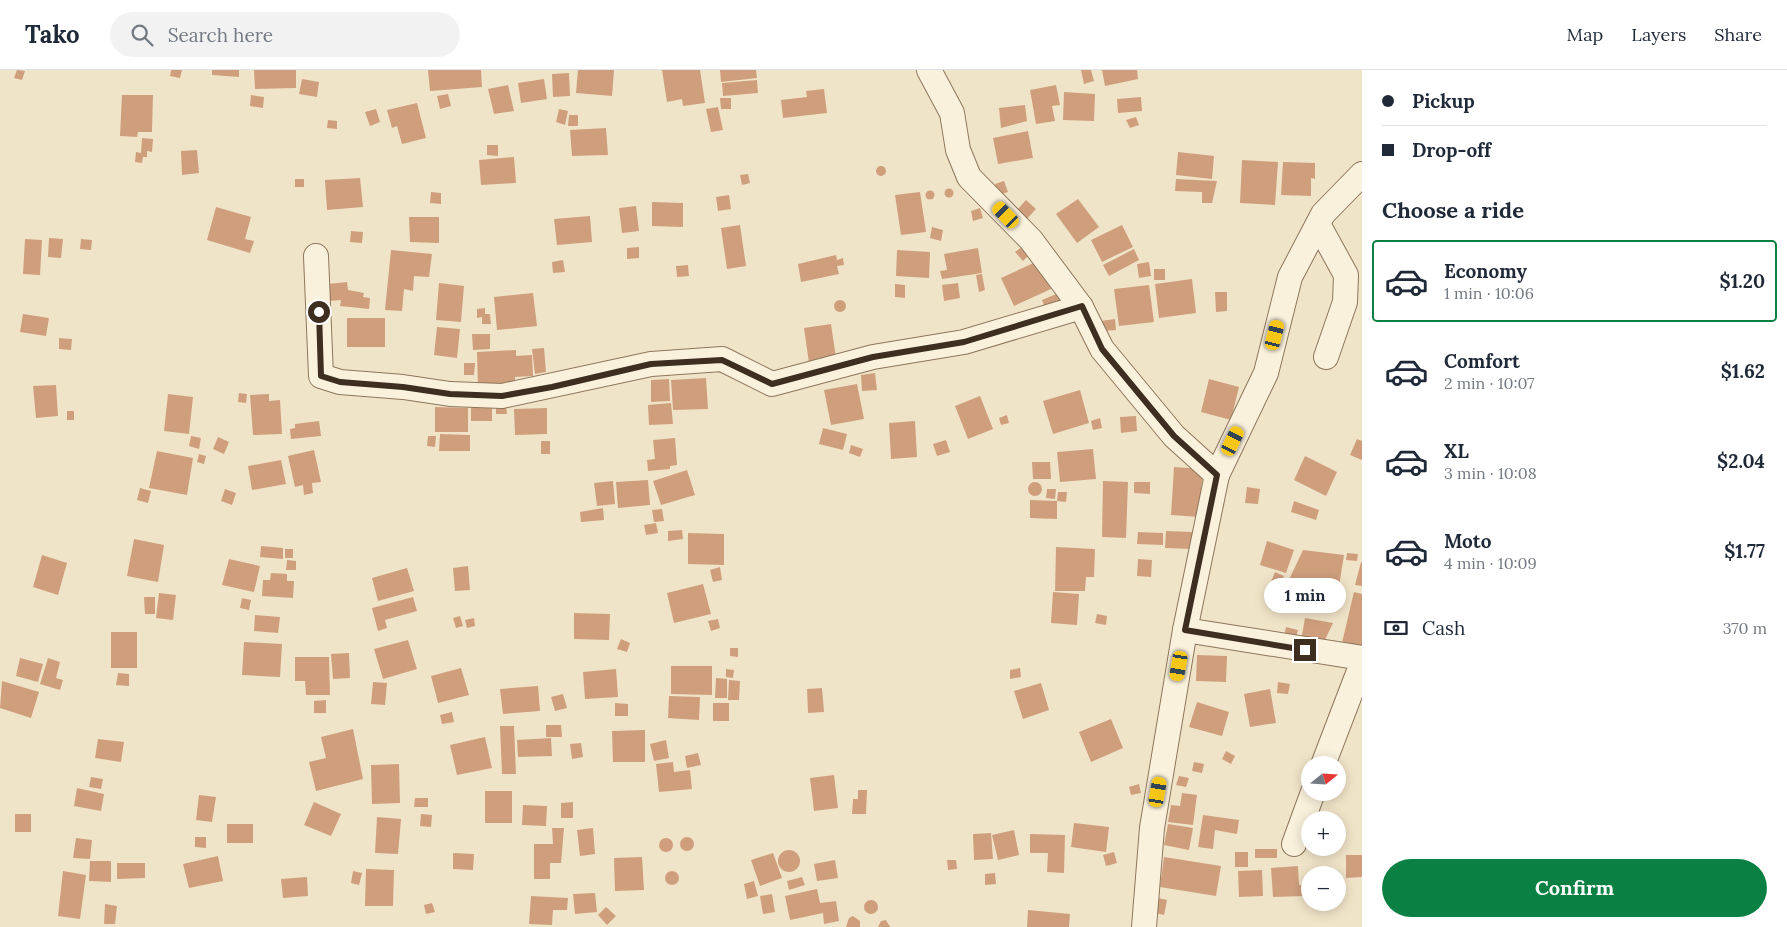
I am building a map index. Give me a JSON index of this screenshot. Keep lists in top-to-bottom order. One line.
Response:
{"north":"right","page":{"header":"Tako","search":"Search here","nav":["Map","Layers","Share"],"banner":["Pickup","Drop-off"],"heading":"Choose a ride","list":[{"name":"Economy","note":"1 min · 10:06","value":"$1.20"},{"name":"Comfort","note":"2 min · 10:07","value":"$1.62"},{"name":"XL","note":"3 min · 10:08","value":"$2.04"},{"name":"Moto","note":"4 min · 10:09","value":"$1.77"}],"bubble":"1 min","pay":["Cash","370 m"],"map_buttons":["+","−"],"buttons":"Confirm"}}
